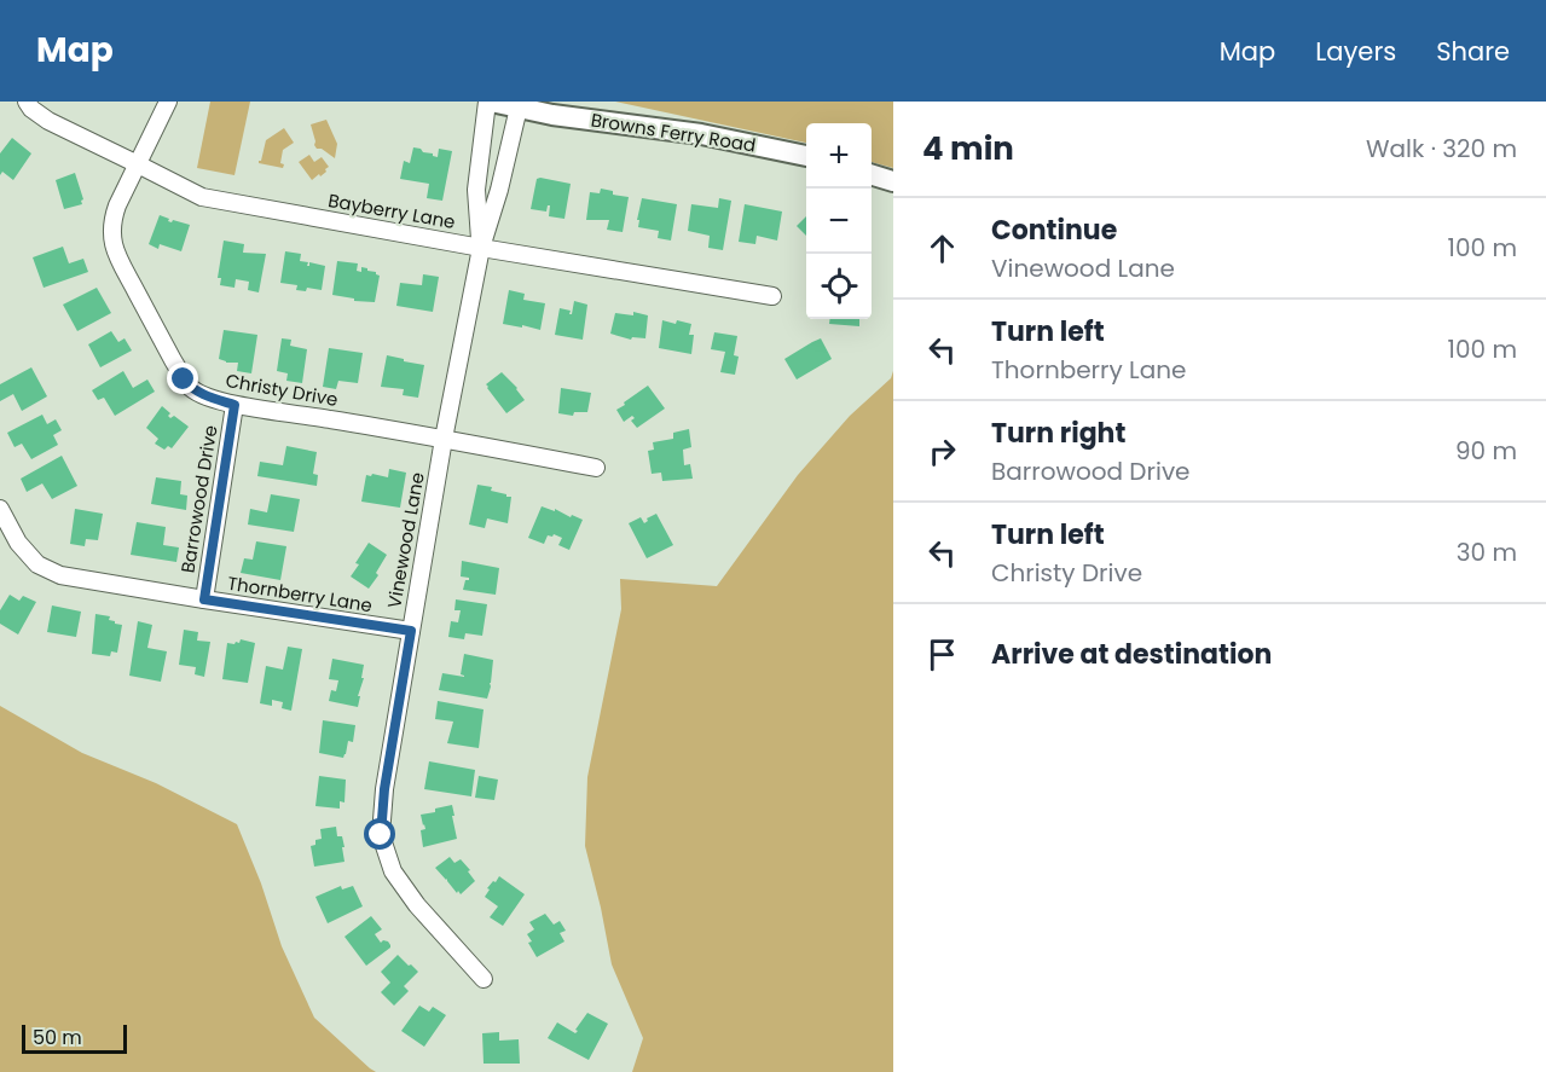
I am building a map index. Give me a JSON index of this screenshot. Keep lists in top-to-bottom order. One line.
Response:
{"streets":{"street":["Browns Ferry Road","Bayberry Lane","Christy Drive","Barrowood Drive","Vinewood Lane","Thornberry Lane"]},"crossings":[["Browns Ferry Road","Vinewood Lane"],["Bayberry Lane","Christy Drive"],["Bayberry Lane","Vinewood Lane"],["Christy Drive","Barrowood Drive"],["Christy Drive","Vinewood Lane"],["Barrowood Drive","Thornberry Lane"],["Vinewood Lane","Thornberry Lane"]],"scale_bar":"50 m","page":{"header":"Map","nav":["Map","Layers","Share"],"heading":["4 min","Walk · 320 m"],"map_buttons":["+","−"],"list":[["Continue","Vinewood Lane","100 m"],["Turn left","Thornberry Lane","100 m"],["Turn right","Barrowood Drive","90 m"],["Turn left","Christy Drive","30 m"],"Arrive at destination"],"scale":"50 m"}}
